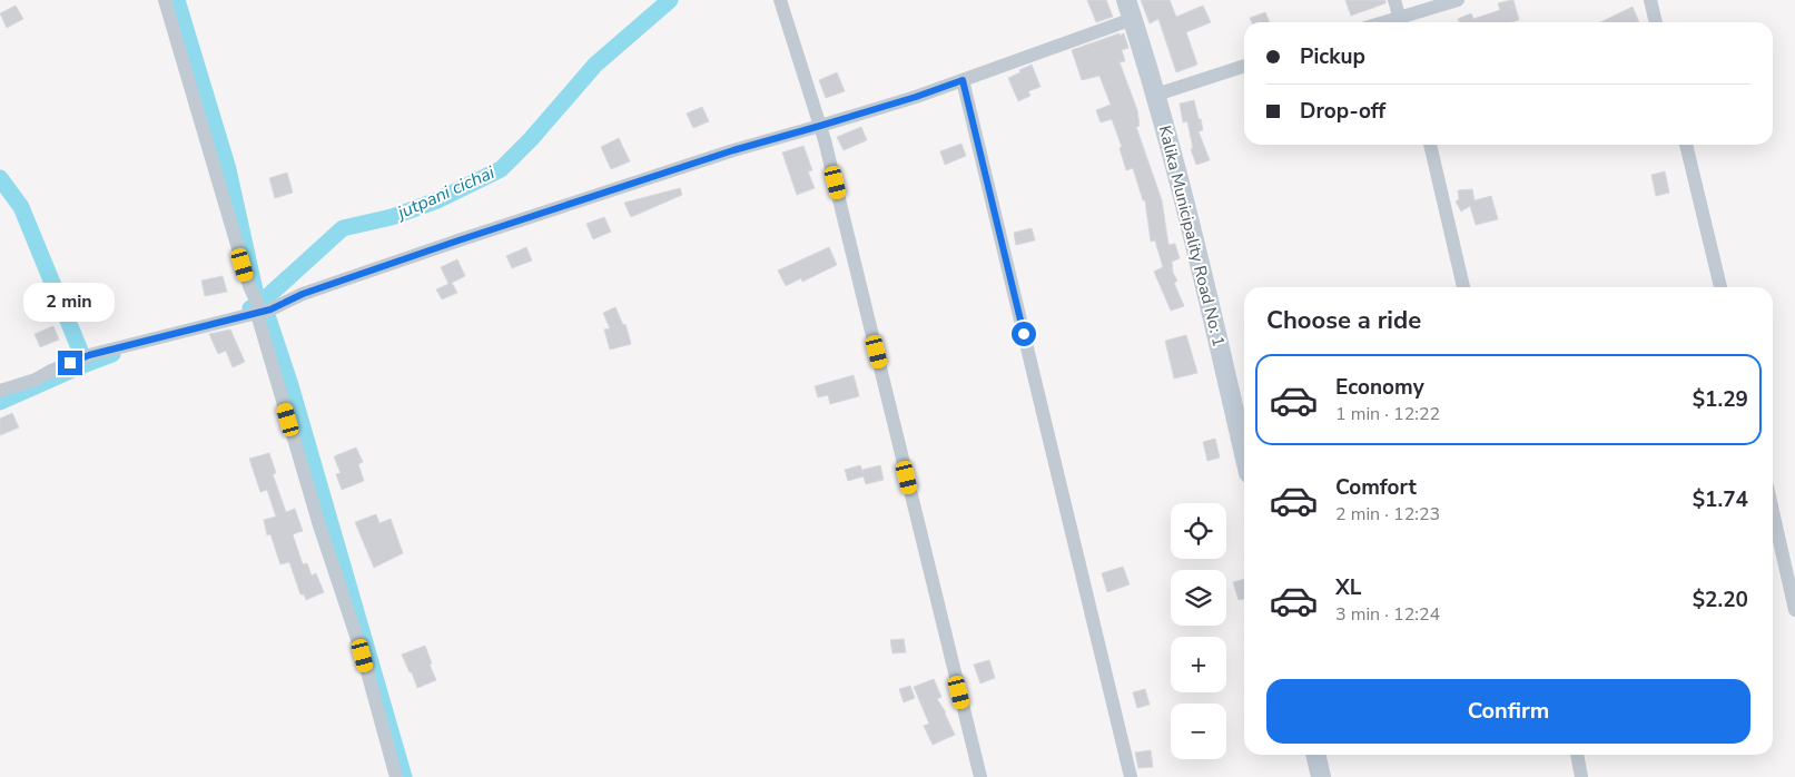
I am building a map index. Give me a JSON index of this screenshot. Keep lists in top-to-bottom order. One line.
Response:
{"streets":{"street":["Kalika Municipality Road No: 1"]},"water":["jutpani cichai"],"page":{"banner":["Pickup","Drop-off"],"bubble":"2 min","heading":"Choose a ride","list":[{"name":"Economy","note":"1 min · 12:22","value":"$1.29"},{"name":"Comfort","note":"2 min · 12:23","value":"$1.74"},{"name":"XL","note":"3 min · 12:24","value":"$2.20"}],"map_buttons":["+","−"],"buttons":"Confirm"}}
